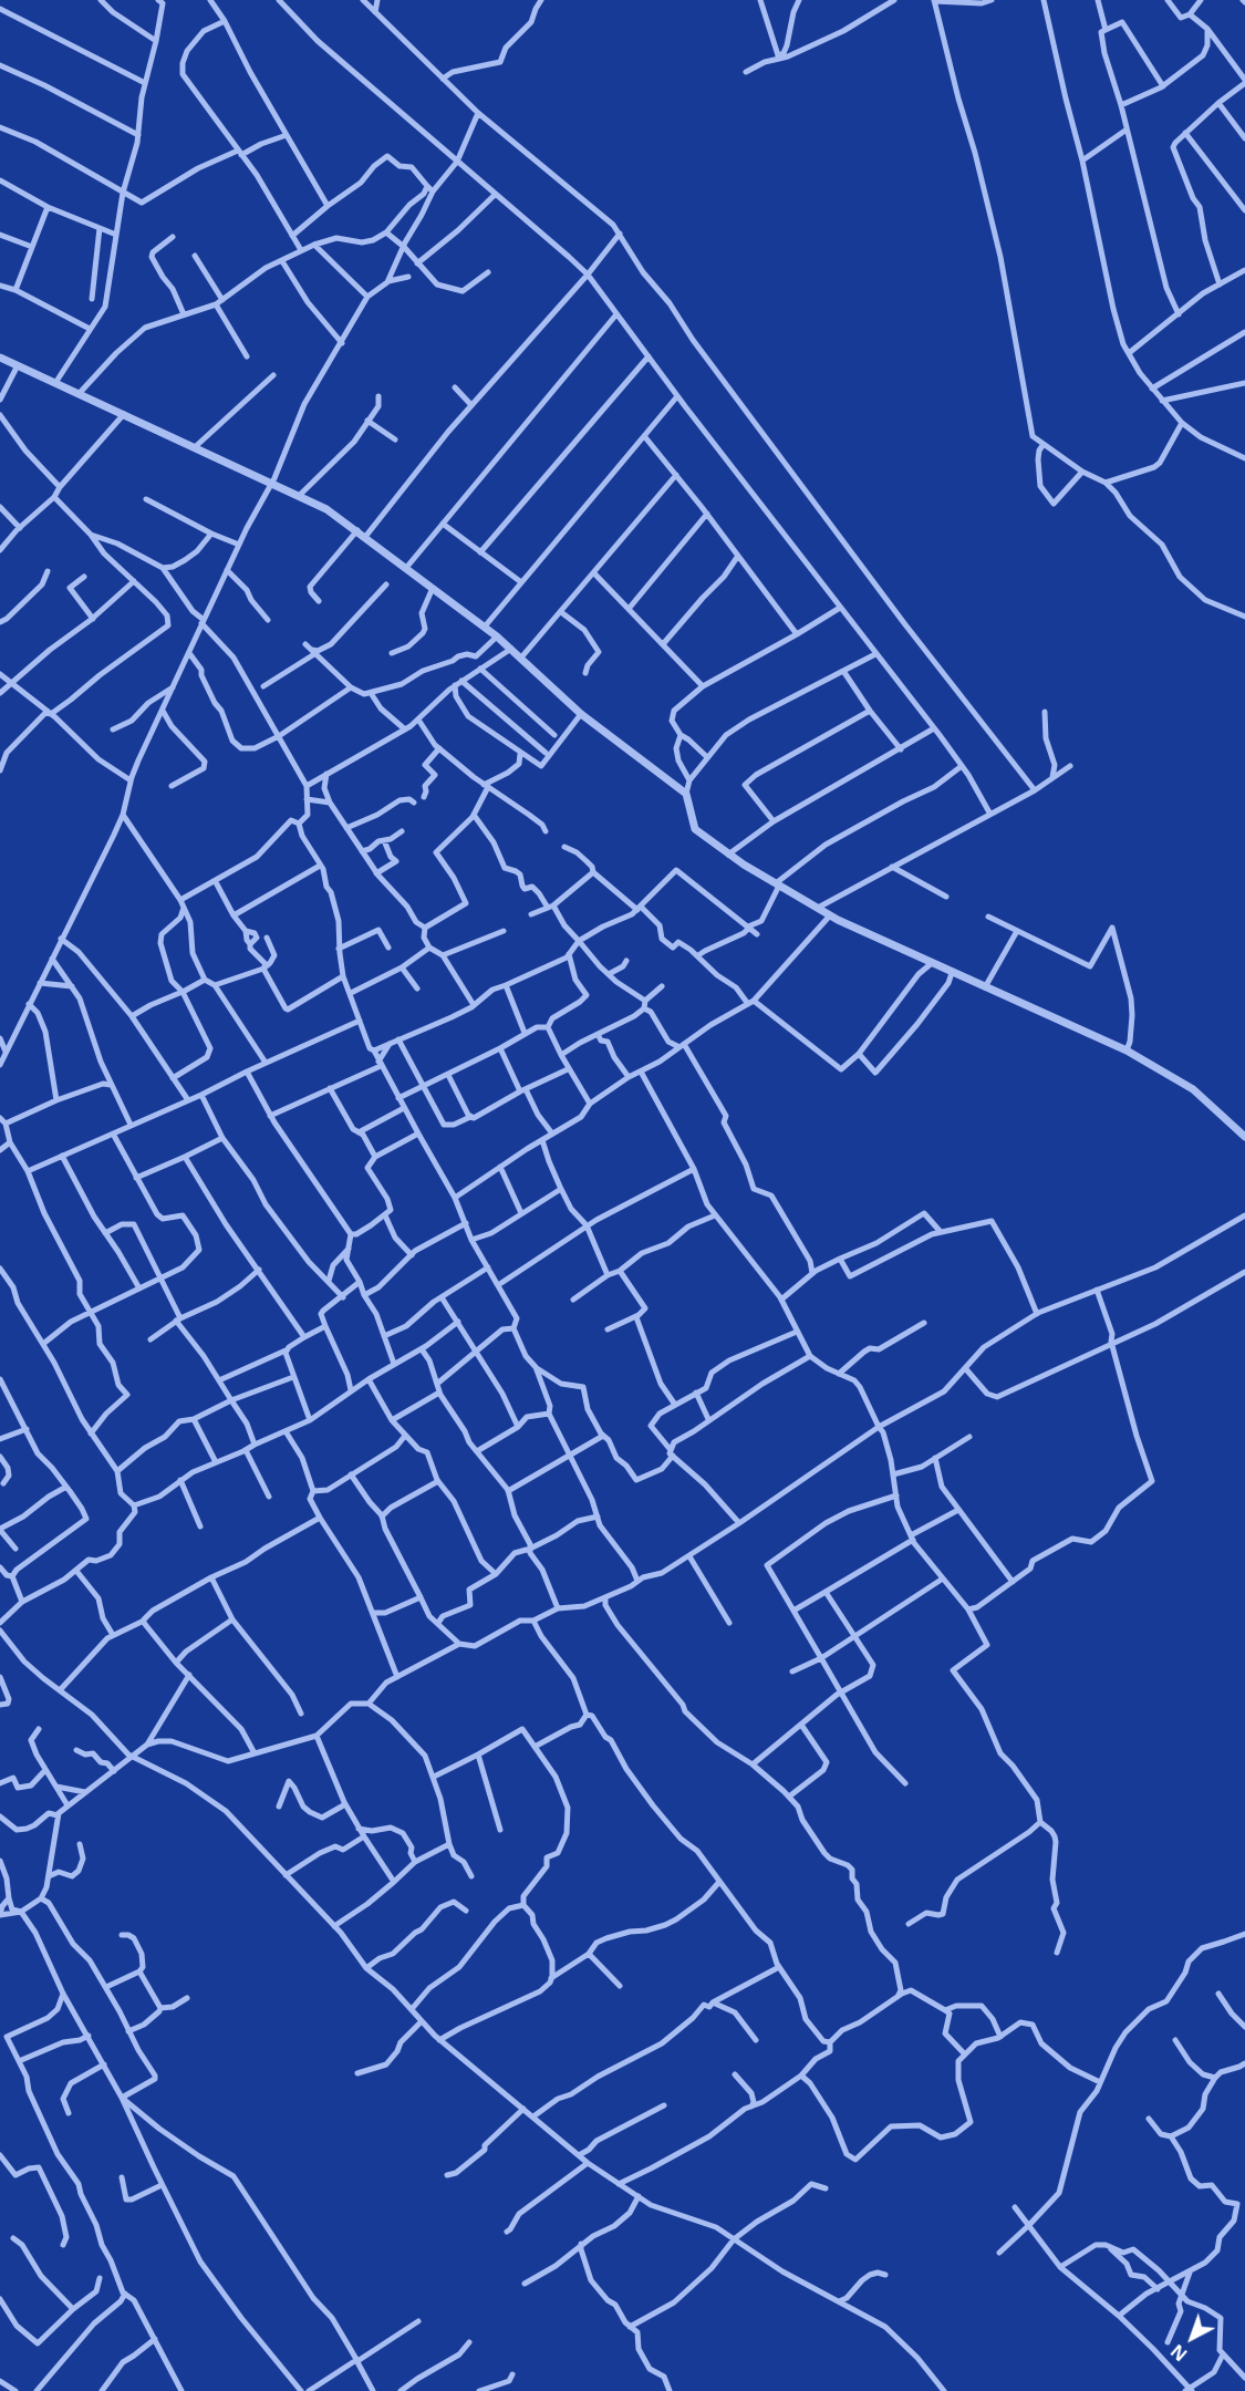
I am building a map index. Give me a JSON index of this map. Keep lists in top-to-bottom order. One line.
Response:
{"north":"bottom left"}
